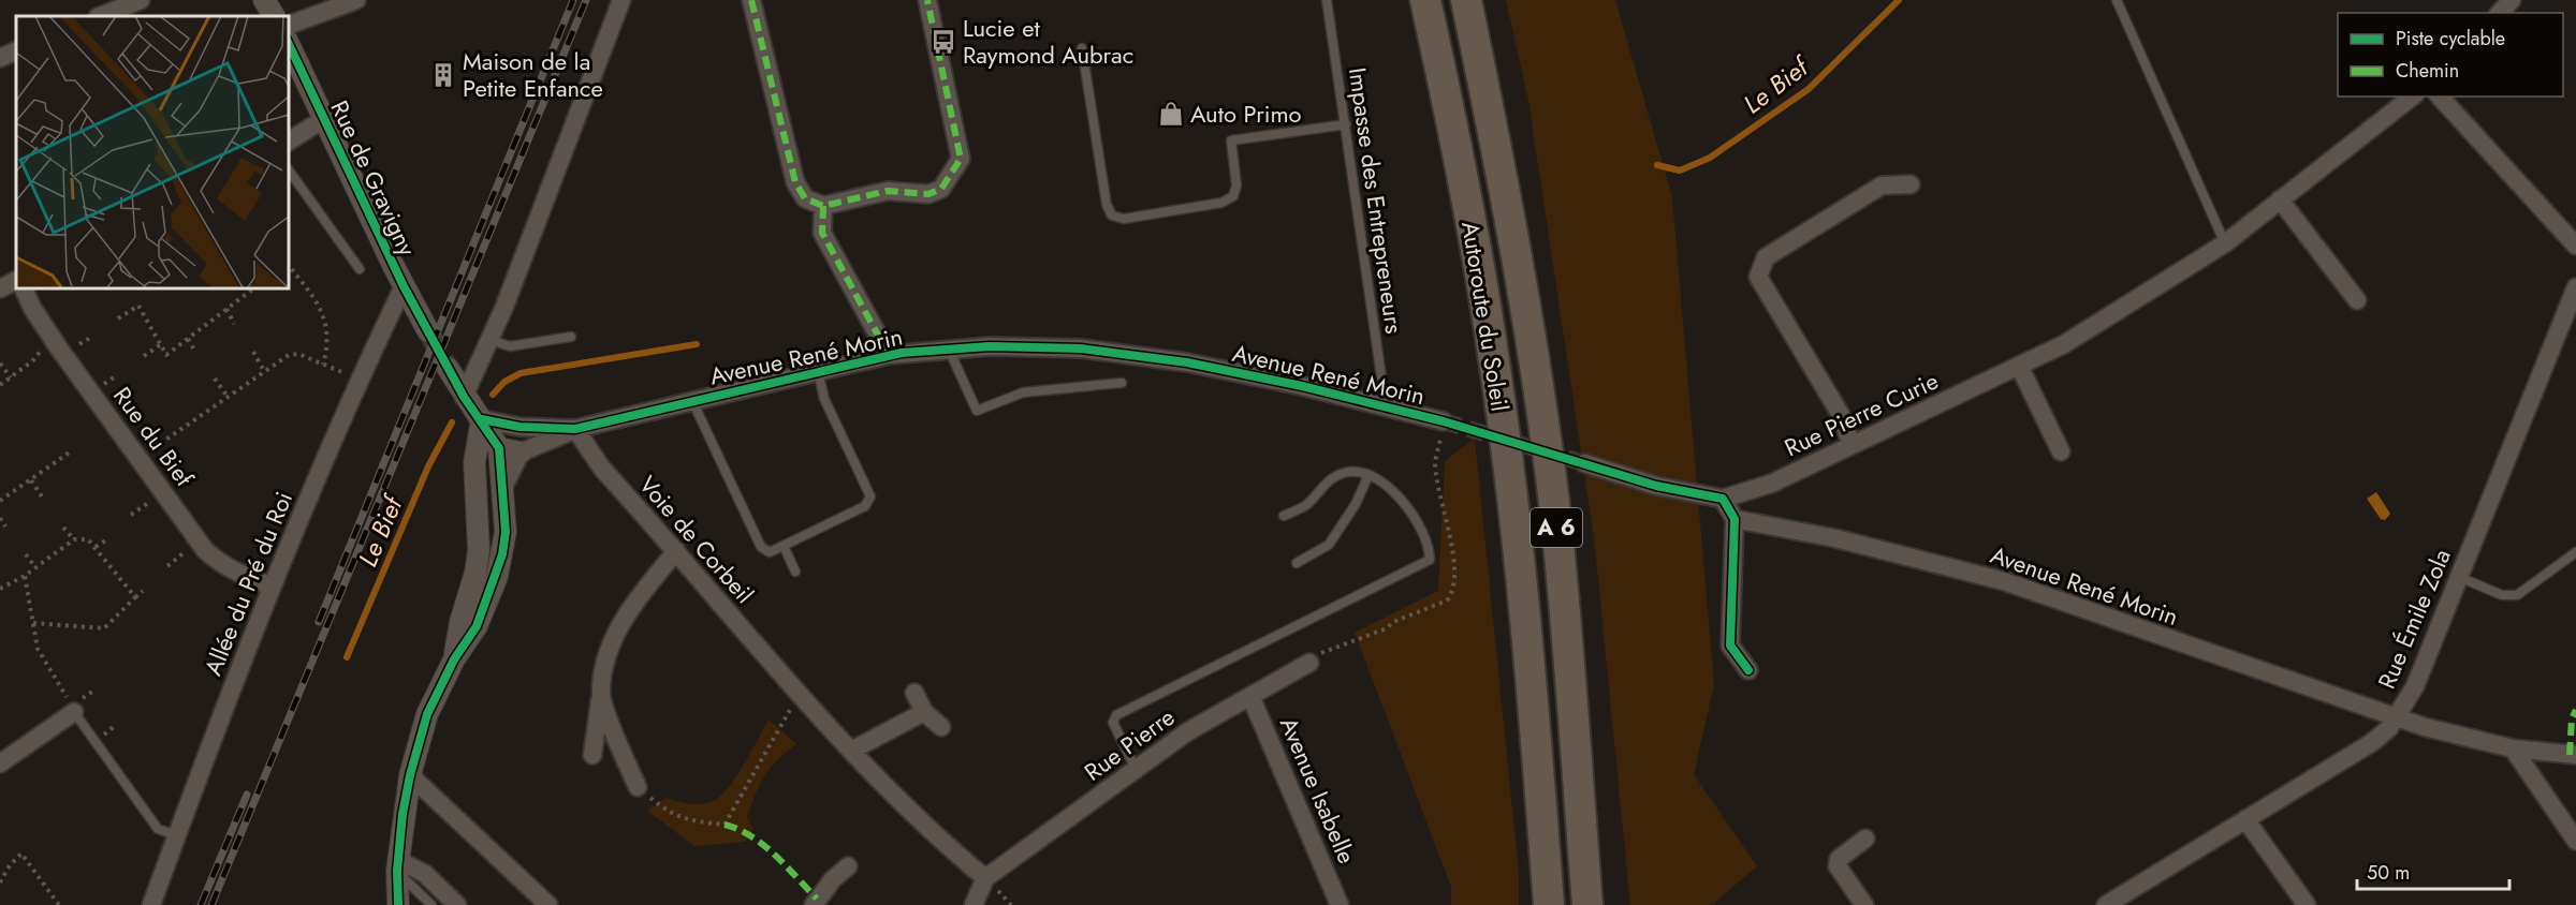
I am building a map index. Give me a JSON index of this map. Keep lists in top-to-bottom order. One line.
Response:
{"streets":{"highway":["Autoroute du Soleil","A 6"],"street":["Rue de Gravigny","Avenue René Morin","Rue Pierre Curie","Rue du Bief","Voie de Corbeil","Allée du Pré du Roi","Rue Émile Zola","Rue Pierre","Avenue Isabelle"],"lane":["Impasse des Entrepreneurs"]},"crossings":[["Rue de Gravigny","Allée du Pré du Roi"],["Impasse des Entrepreneurs","Avenue René Morin"],["Avenue René Morin","Voie de Corbeil"],["Avenue René Morin","Rue Émile Zola"],["Rue du Bief","Allée du Pré du Roi"],["Voie de Corbeil","Rue Pierre"],["Rue Pierre","Avenue Isabelle"]],"water":["Le Bief"],"places":{"bus stop":["Lucie et Raymond Aubrac"],"building":["Maison de la Petite Enfance"],"shop":["Auto Primo"]},"legend":["Piste cyclable","Chemin"],"scale_bar":"50 m"}
